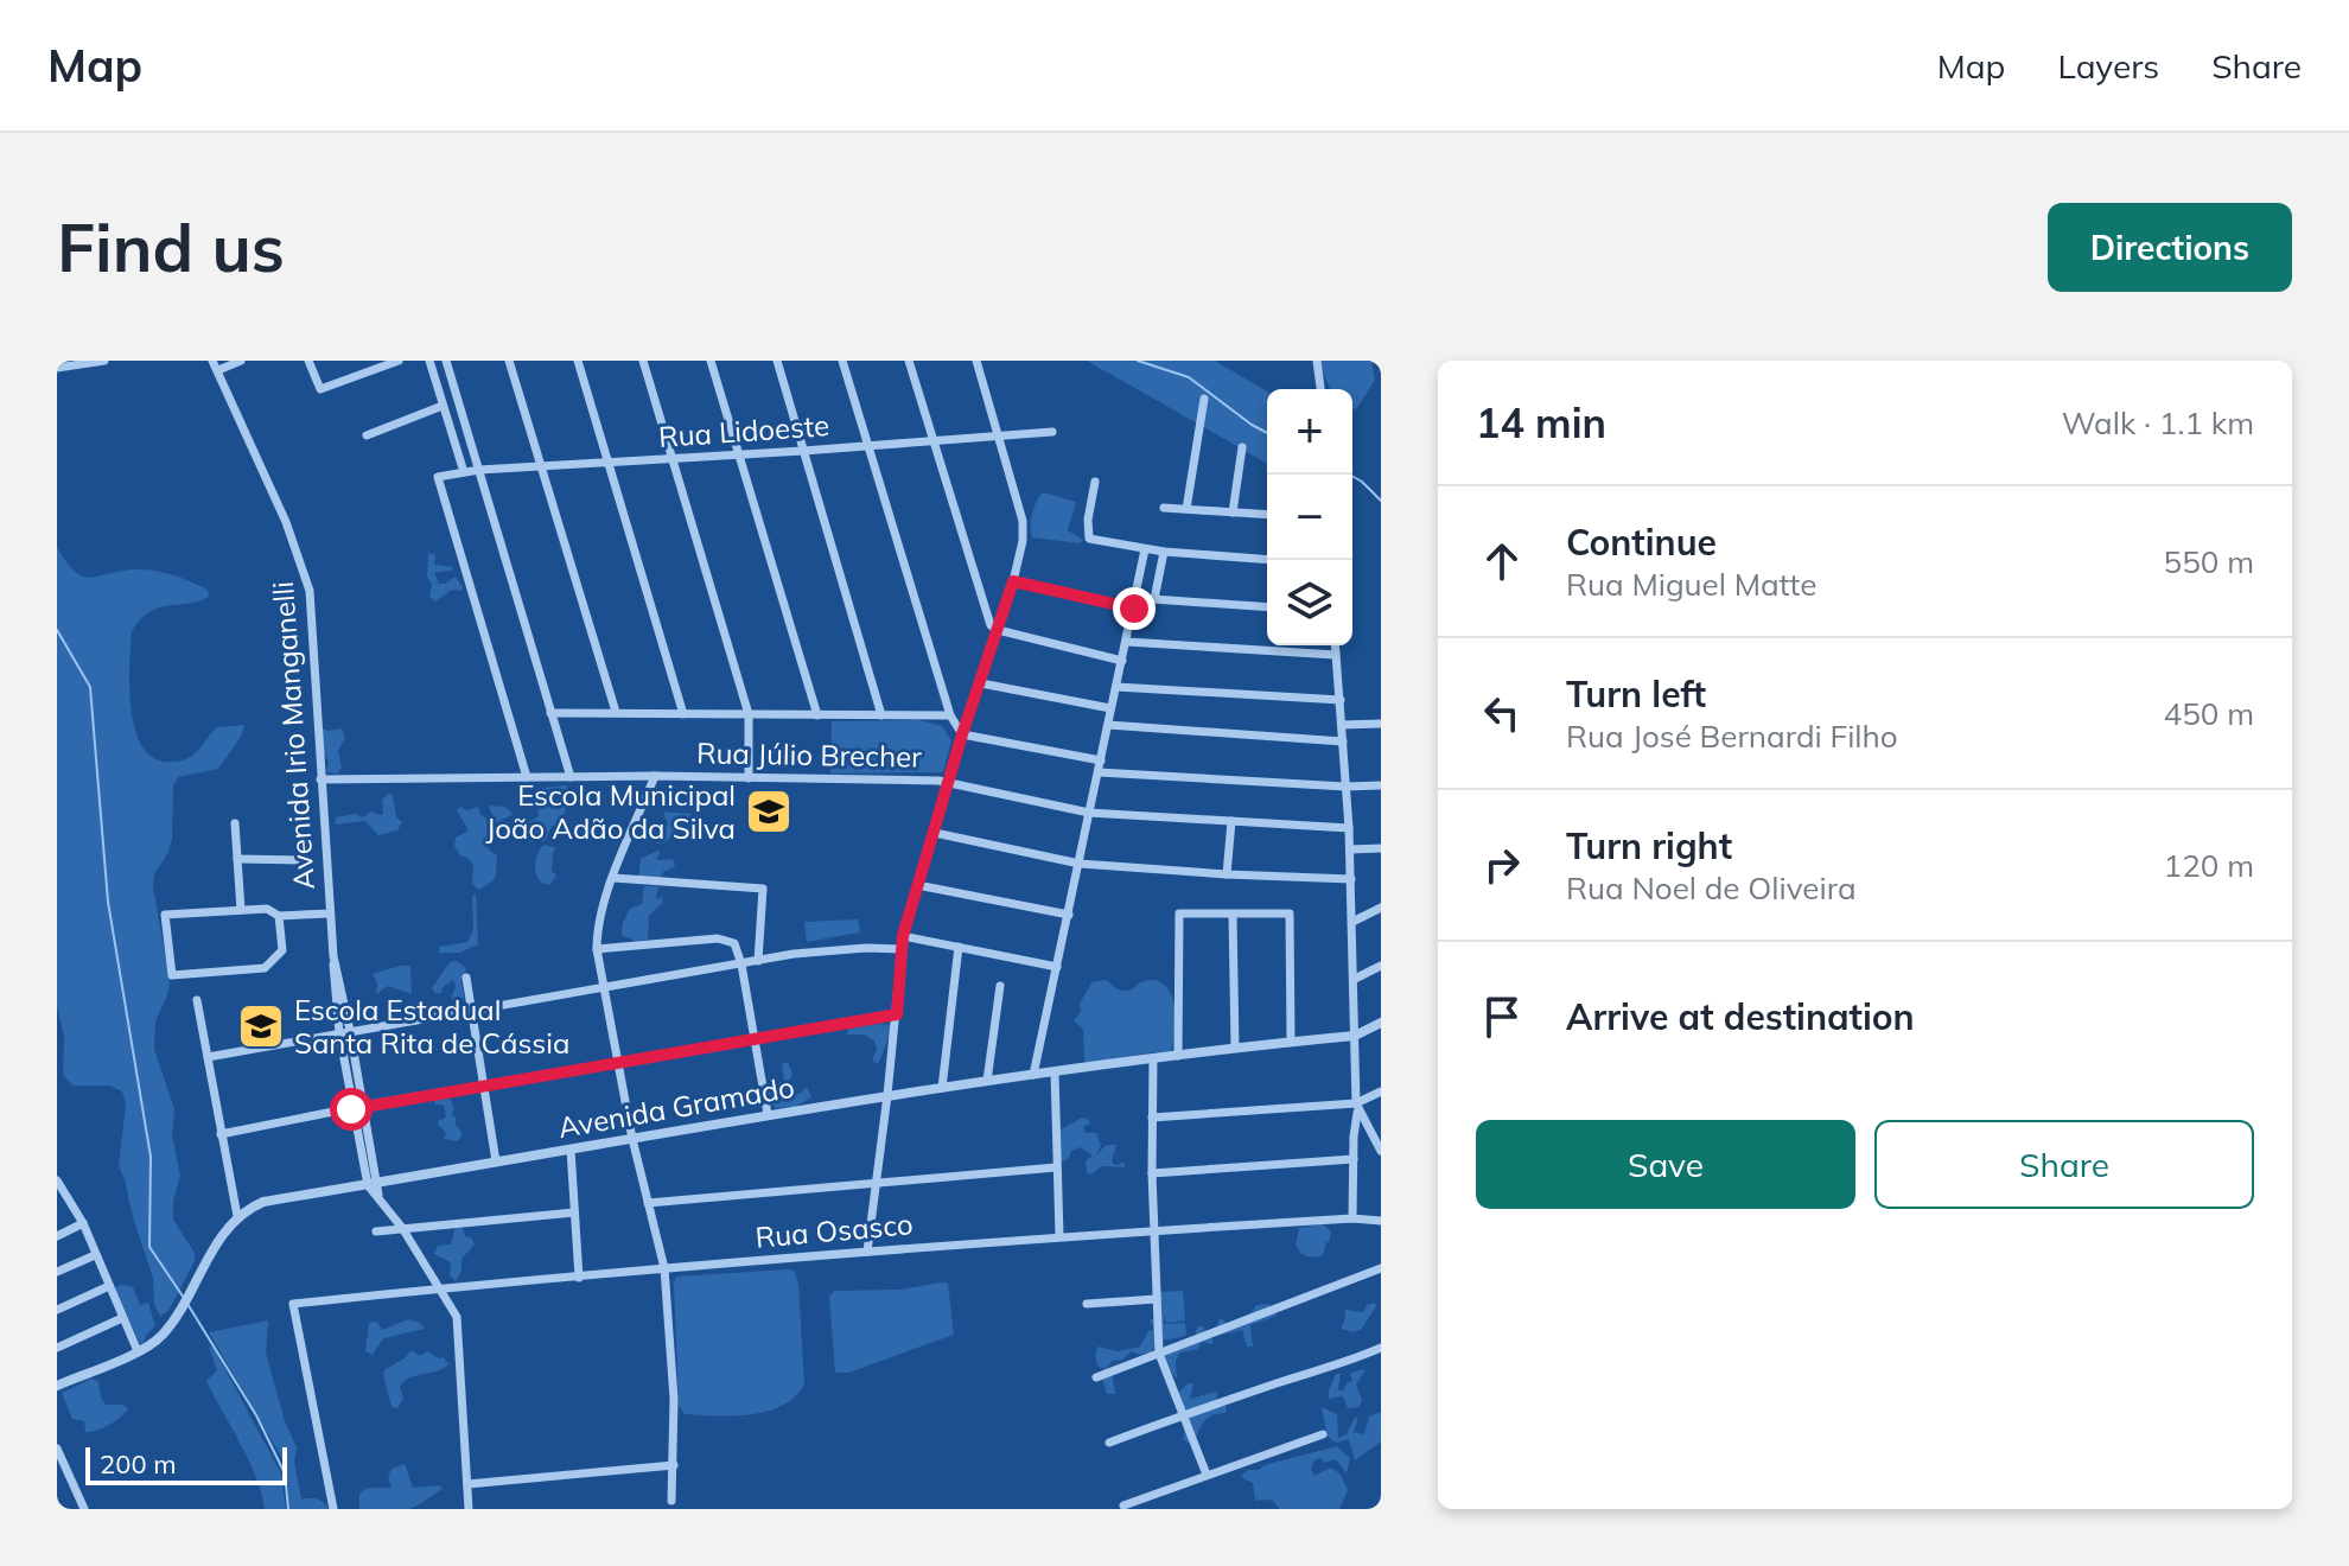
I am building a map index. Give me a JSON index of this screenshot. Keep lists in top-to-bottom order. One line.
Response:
{"streets":{"street":["Rua Lidoeste","Avenida Irio Manganelli","Rua Júlio Brecher","Avenida Gramado","Rua Osasco"]},"crossings":[["Rua Lidoeste","Rua Júlio Brecher"],["Avenida Irio Manganelli","Rua Júlio Brecher"],["Avenida Irio Manganelli","Avenida Gramado"]],"places":{"school or university":["Escola Municipal João Adão da Silva","Escola Estadual Santa Rita de Cássia"]},"scale_bar":"200 m","page":{"header":"Map","nav":["Map","Layers","Share"],"buttons":["Directions",["Save","Share"]],"title":"Find us","heading":["14 min","Walk · 1.1 km"],"map_buttons":["+","−"],"list":[["Continue","Rua Miguel Matte","550 m"],["Turn left","Rua José Bernardi Filho","450 m"],["Turn right","Rua Noel de Oliveira","120 m"],"Arrive at destination"],"scale":"200 m"}}
